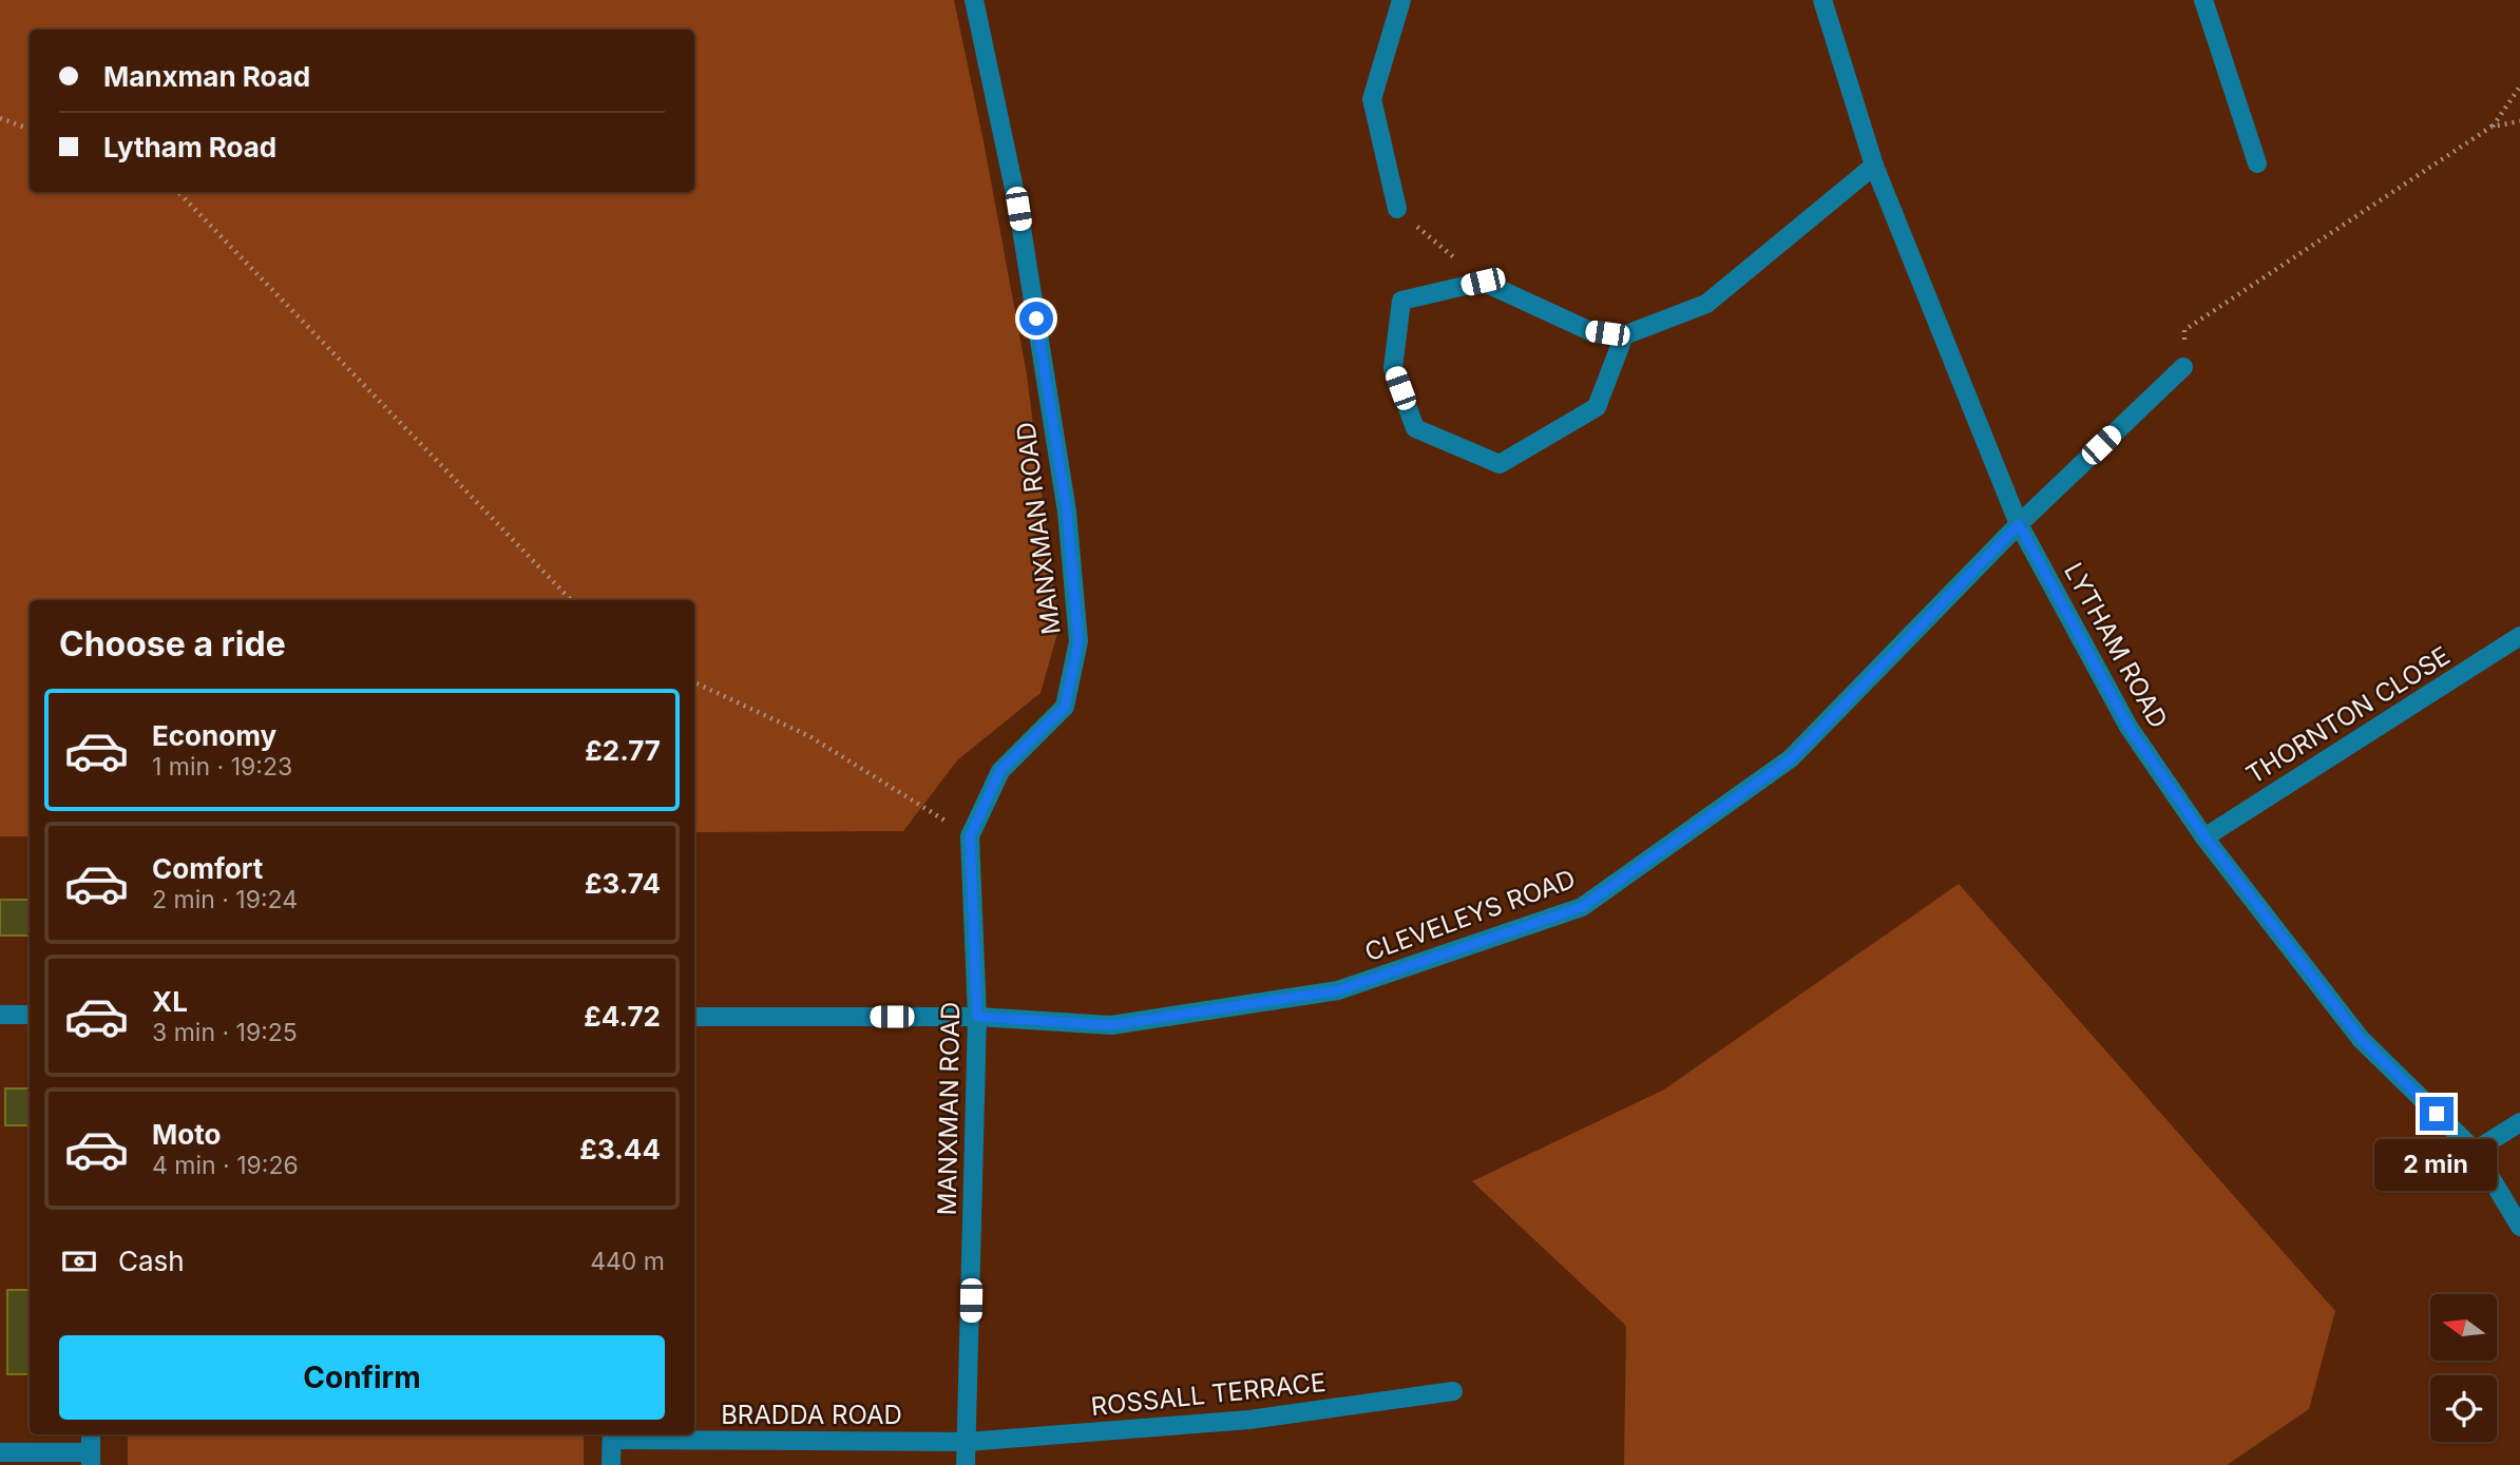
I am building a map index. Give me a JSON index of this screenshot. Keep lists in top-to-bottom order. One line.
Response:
{"streets":{"street":["MANXMAN ROAD","LYTHAM ROAD","THORNTON CLOSE","CLEVELEYS ROAD","ROSSALL TERRACE","BRADDA ROAD"]},"crossings":[["MANXMAN ROAD","CLEVELEYS ROAD"],["MANXMAN ROAD","ROSSALL TERRACE"],["MANXMAN ROAD","BRADDA ROAD"],["LYTHAM ROAD","THORNTON CLOSE"],["LYTHAM ROAD","CLEVELEYS ROAD"],["ROSSALL TERRACE","BRADDA ROAD"]],"north":"left","page":{"banner":["Manxman Road","Lytham Road"],"heading":"Choose a ride","list":[{"name":"Economy","note":"1 min · 19:23","value":"£2.77"},{"name":"Comfort","note":"2 min · 19:24","value":"£3.74"},{"name":"XL","note":"3 min · 19:25","value":"£4.72"},{"name":"Moto","note":"4 min · 19:26","value":"£3.44"}],"bubble":"2 min","pay":["Cash","440 m"],"buttons":"Confirm"}}
